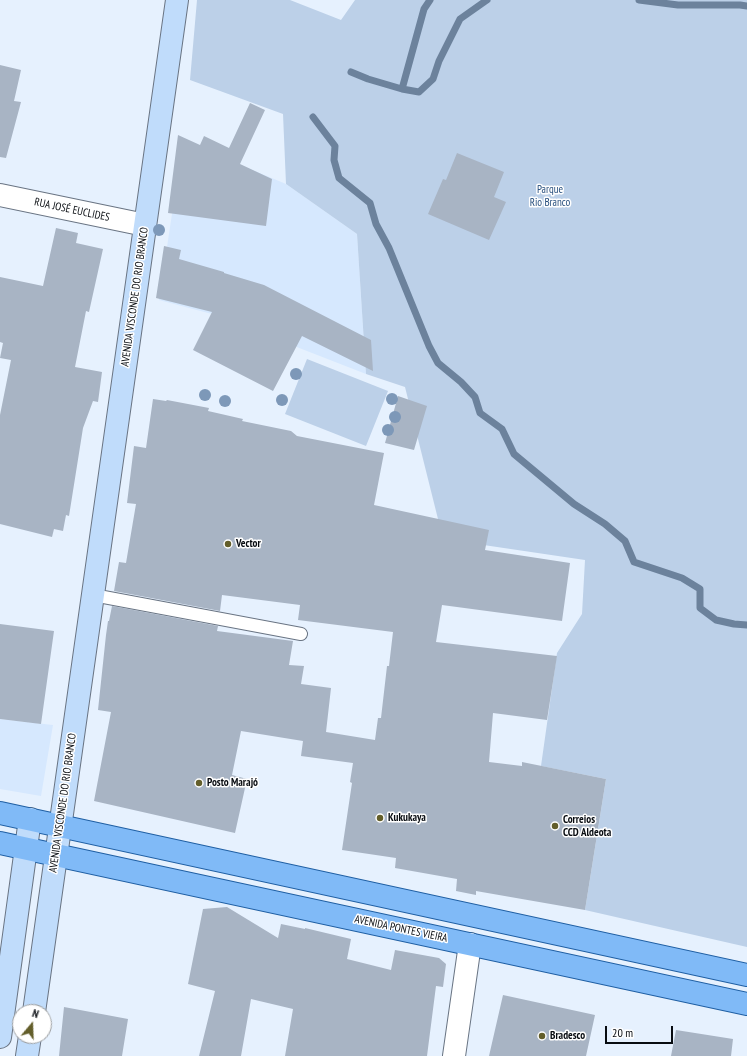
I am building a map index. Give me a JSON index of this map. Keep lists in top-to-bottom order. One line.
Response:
{"streets":{"main road":["AVENIDA VISCONDE DO RIO BRANCO","AVENIDA PONTES VIEIRA"],"street":["RUA JOSÉ EUCLIDES"]},"crossings":[["RUA JOSÉ EUCLIDES","AVENIDA VISCONDE DO RIO BRANCO"],["AVENIDA VISCONDE DO RIO BRANCO","AVENIDA PONTES VIEIRA"]],"parks":["Parque Rio Branco"],"places":["Vector","Posto Marajó","Kukukaya","Correios CCD Aldeota","Bradesco"],"scale_bar":"20 m","north":"top"}
